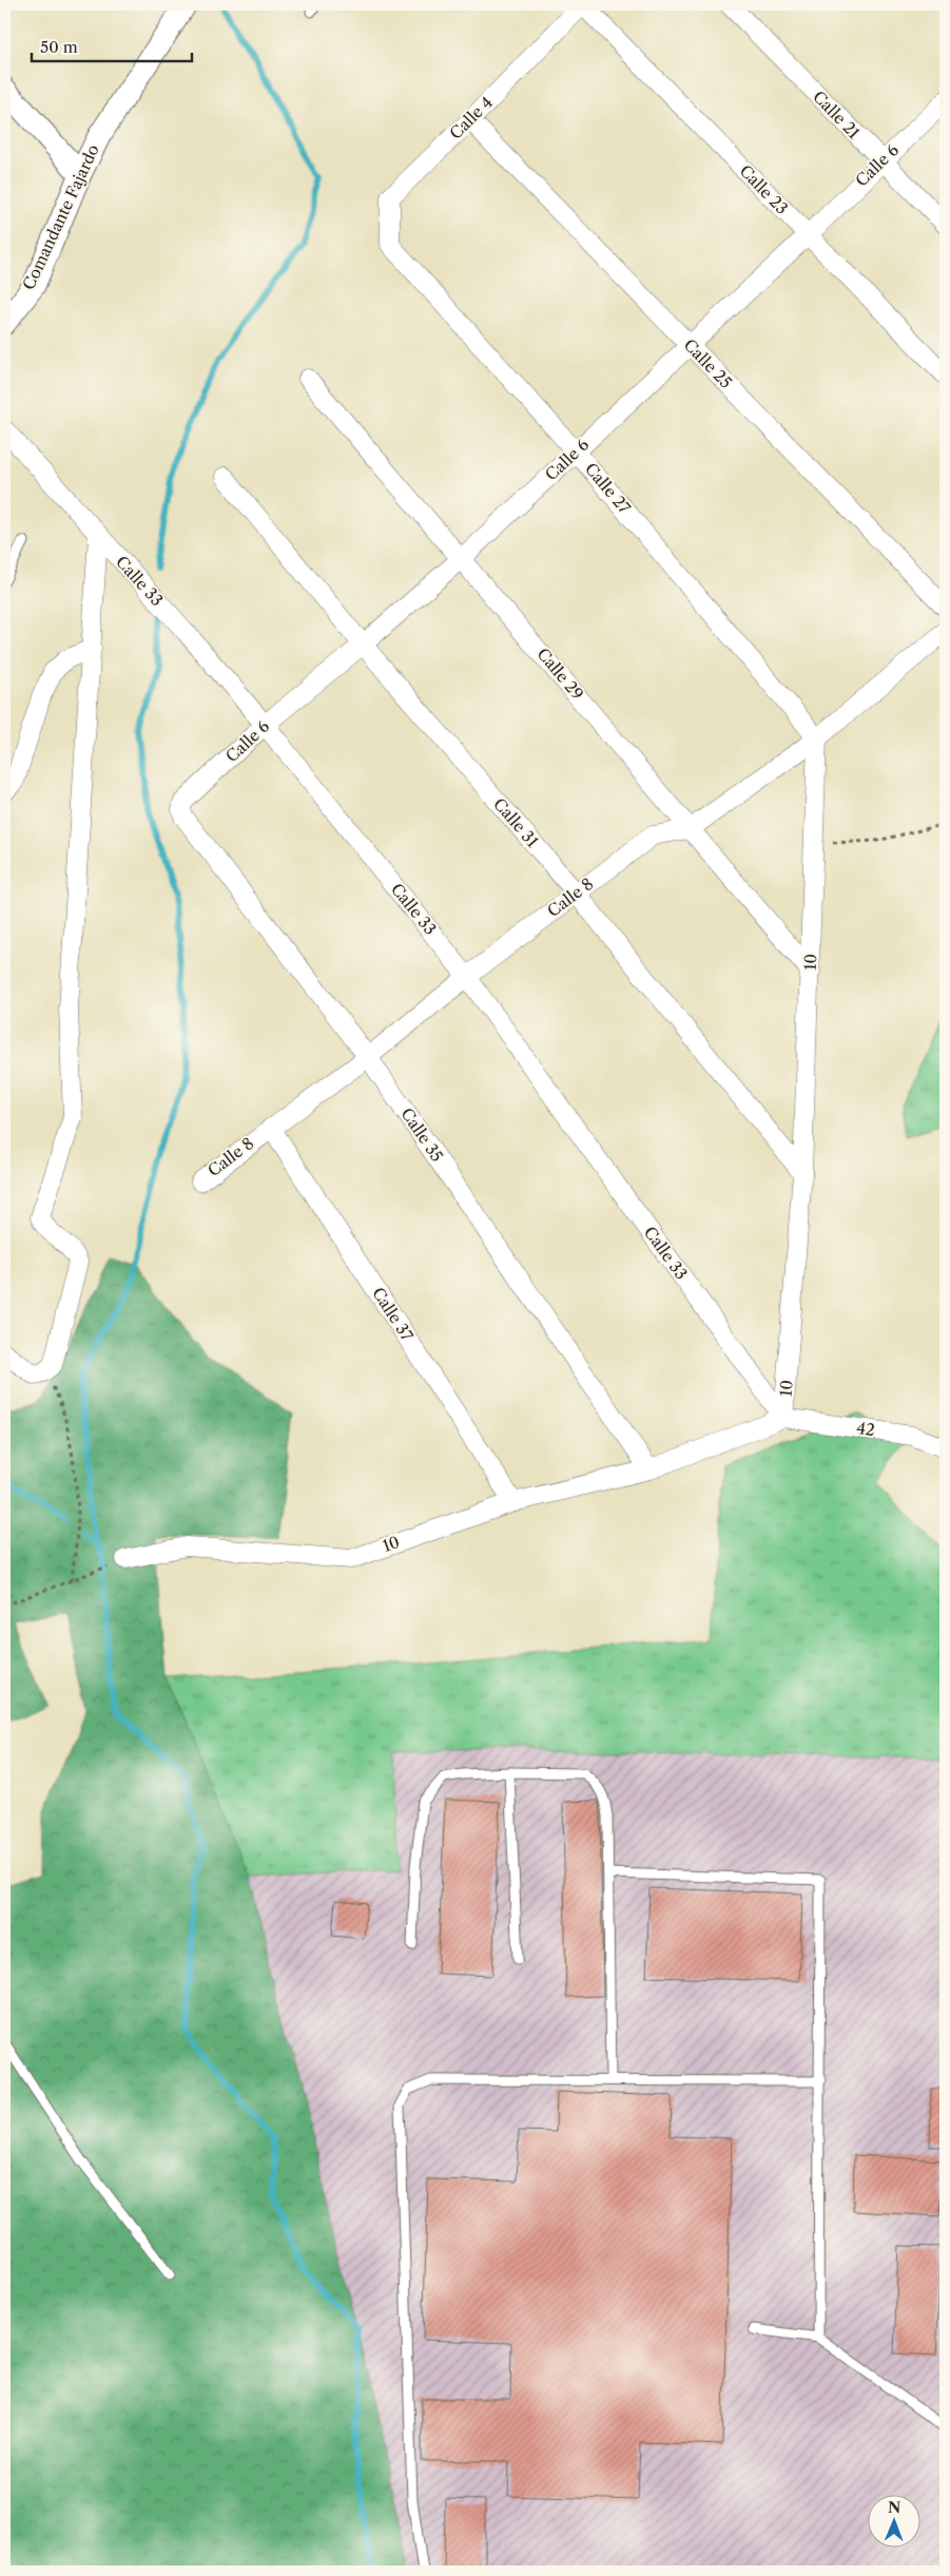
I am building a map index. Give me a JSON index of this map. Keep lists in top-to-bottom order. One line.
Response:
{"streets":{"street":["Calle 21","Calle 4","Calle 6","Calle 23","Comandante Fajardo","Calle 25","Calle 27","Calle 33","Calle 29","Calle 31","Calle 8","10","Calle 35","Calle 37","42"]},"crossings":[["Calle 21","Calle 6"],["Calle 4","Calle 23"],["Calle 4","Calle 25"],["Calle 4","Calle 27"],["Calle 6","Calle 23"],["Calle 6","Calle 25"],["Calle 6","Calle 27"],["Calle 6","Calle 33"],["Calle 6","Calle 29"],["Calle 6","Calle 31"],["Calle 6","Calle 35"],["Calle 27","Calle 8"],["Calle 27","10"],["Calle 33","Calle 8"],["Calle 33","10"],["Calle 33","42"],["Calle 29","Calle 8"],["Calle 29","10"],["Calle 31","Calle 8"],["Calle 31","10"],["Calle 8","10"],["Calle 8","Calle 35"],["Calle 8","Calle 37"],["10","Calle 35"],["10","Calle 37"],["10","42"]],"scale_bar":"50 m","north":"top"}
